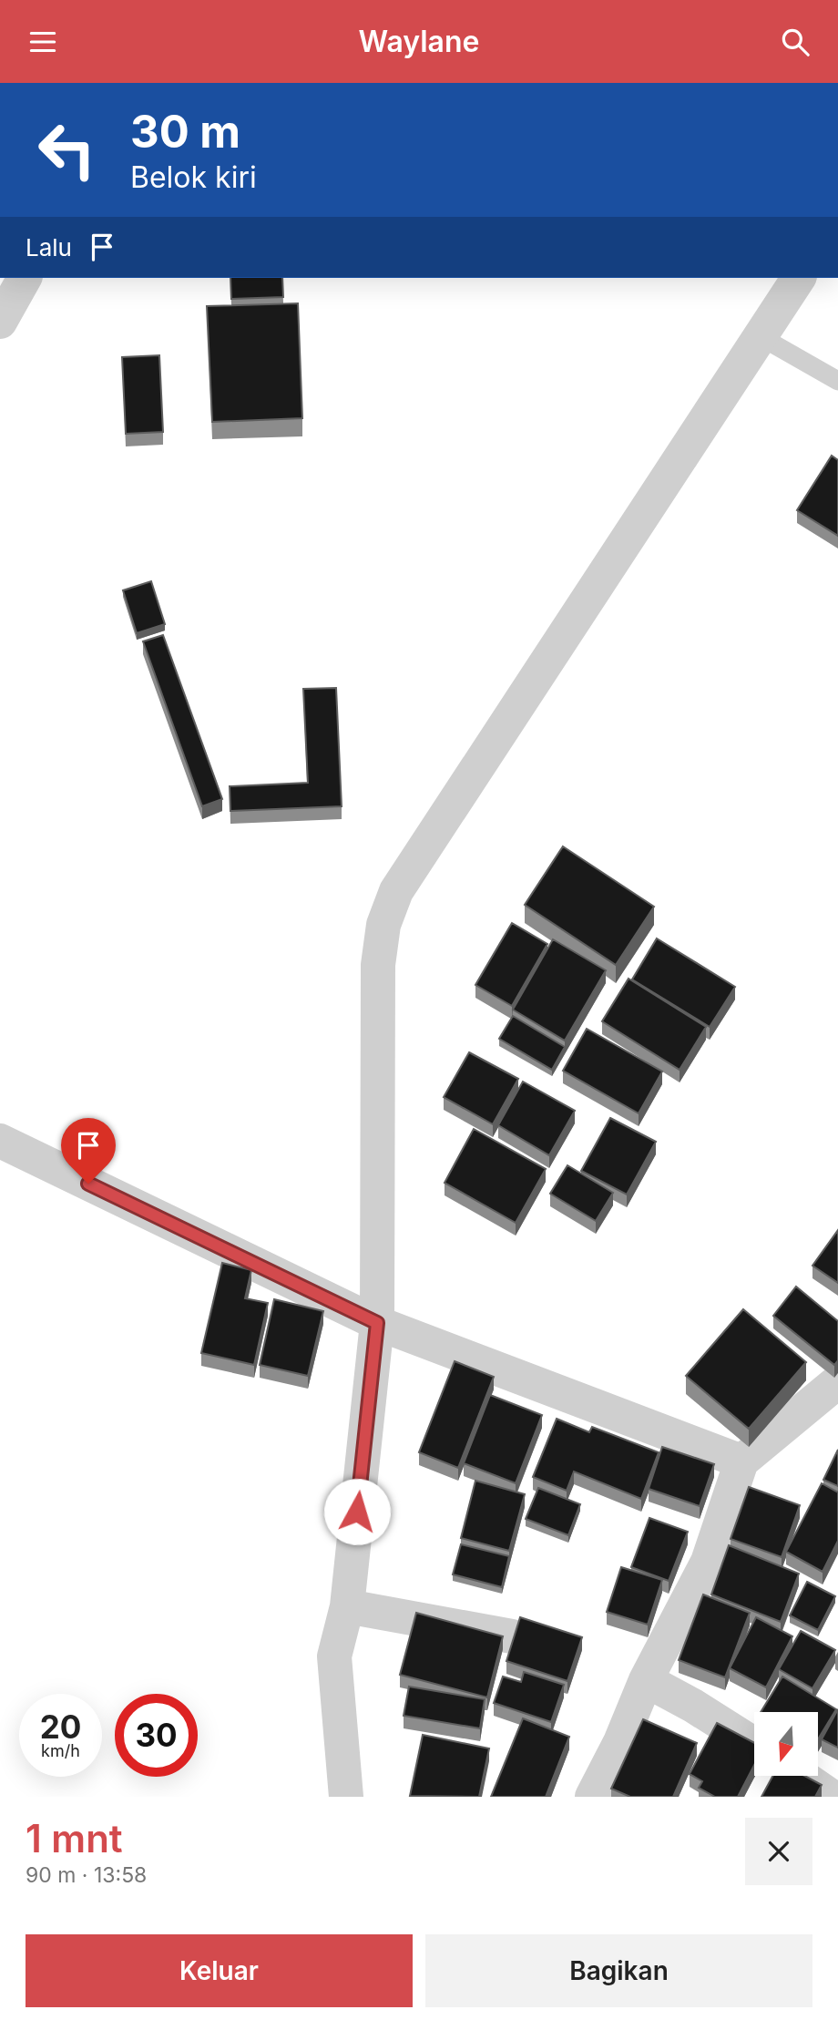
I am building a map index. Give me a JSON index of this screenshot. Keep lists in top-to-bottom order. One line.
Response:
{"north":"bottom","page":{"header":"Waylane","turn":["30 m","Belok kiri"],"then":"Lalu","speed":"20 km/h","limit":"30","heading":["1 mnt","90 m · 13:58"],"buttons":["Keluar","Bagikan"]}}
